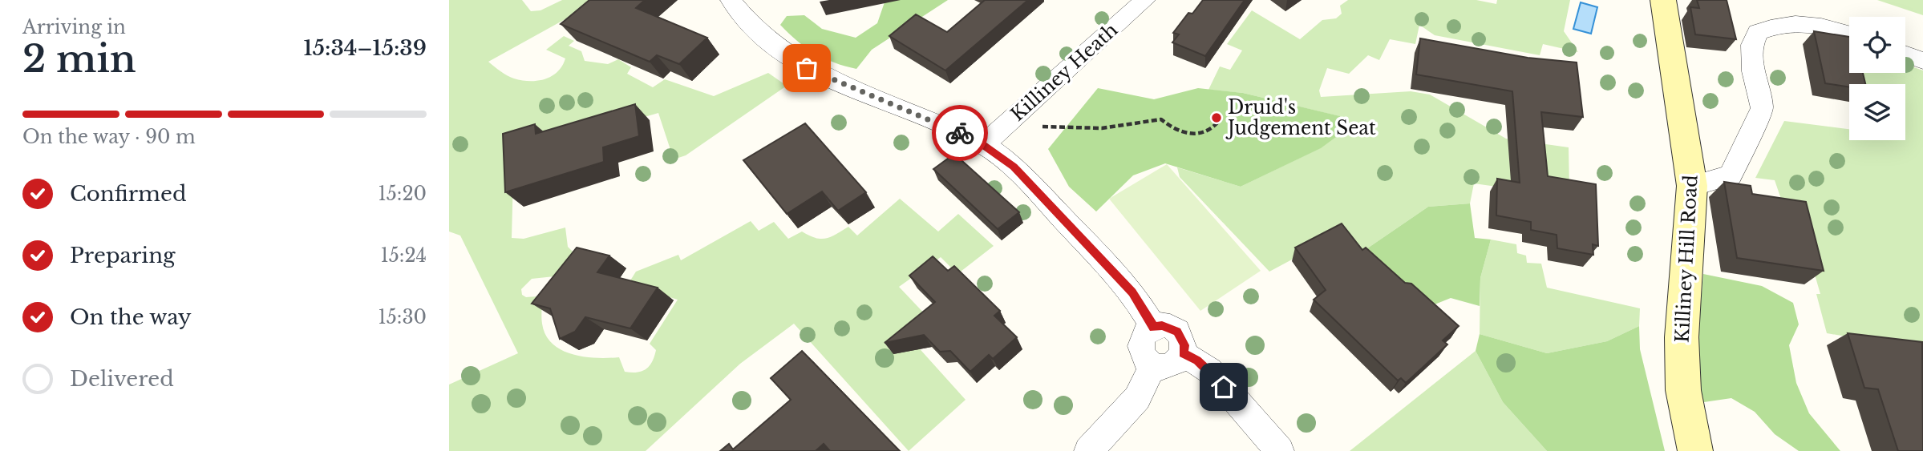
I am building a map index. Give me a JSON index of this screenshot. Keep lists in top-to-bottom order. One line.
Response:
{"streets":{"main road":["Killiney Hill Road"],"street":["Killiney Heath"]},"places":["Druid's Judgement Seat"],"page":{"heading":["2 min","Arriving in","15:34–15:39"],"bar":"On the way · 90 m","list":[["Confirmed","15:20"],["Preparing","15:24"],["On the way","15:30"],"Delivered"]}}
